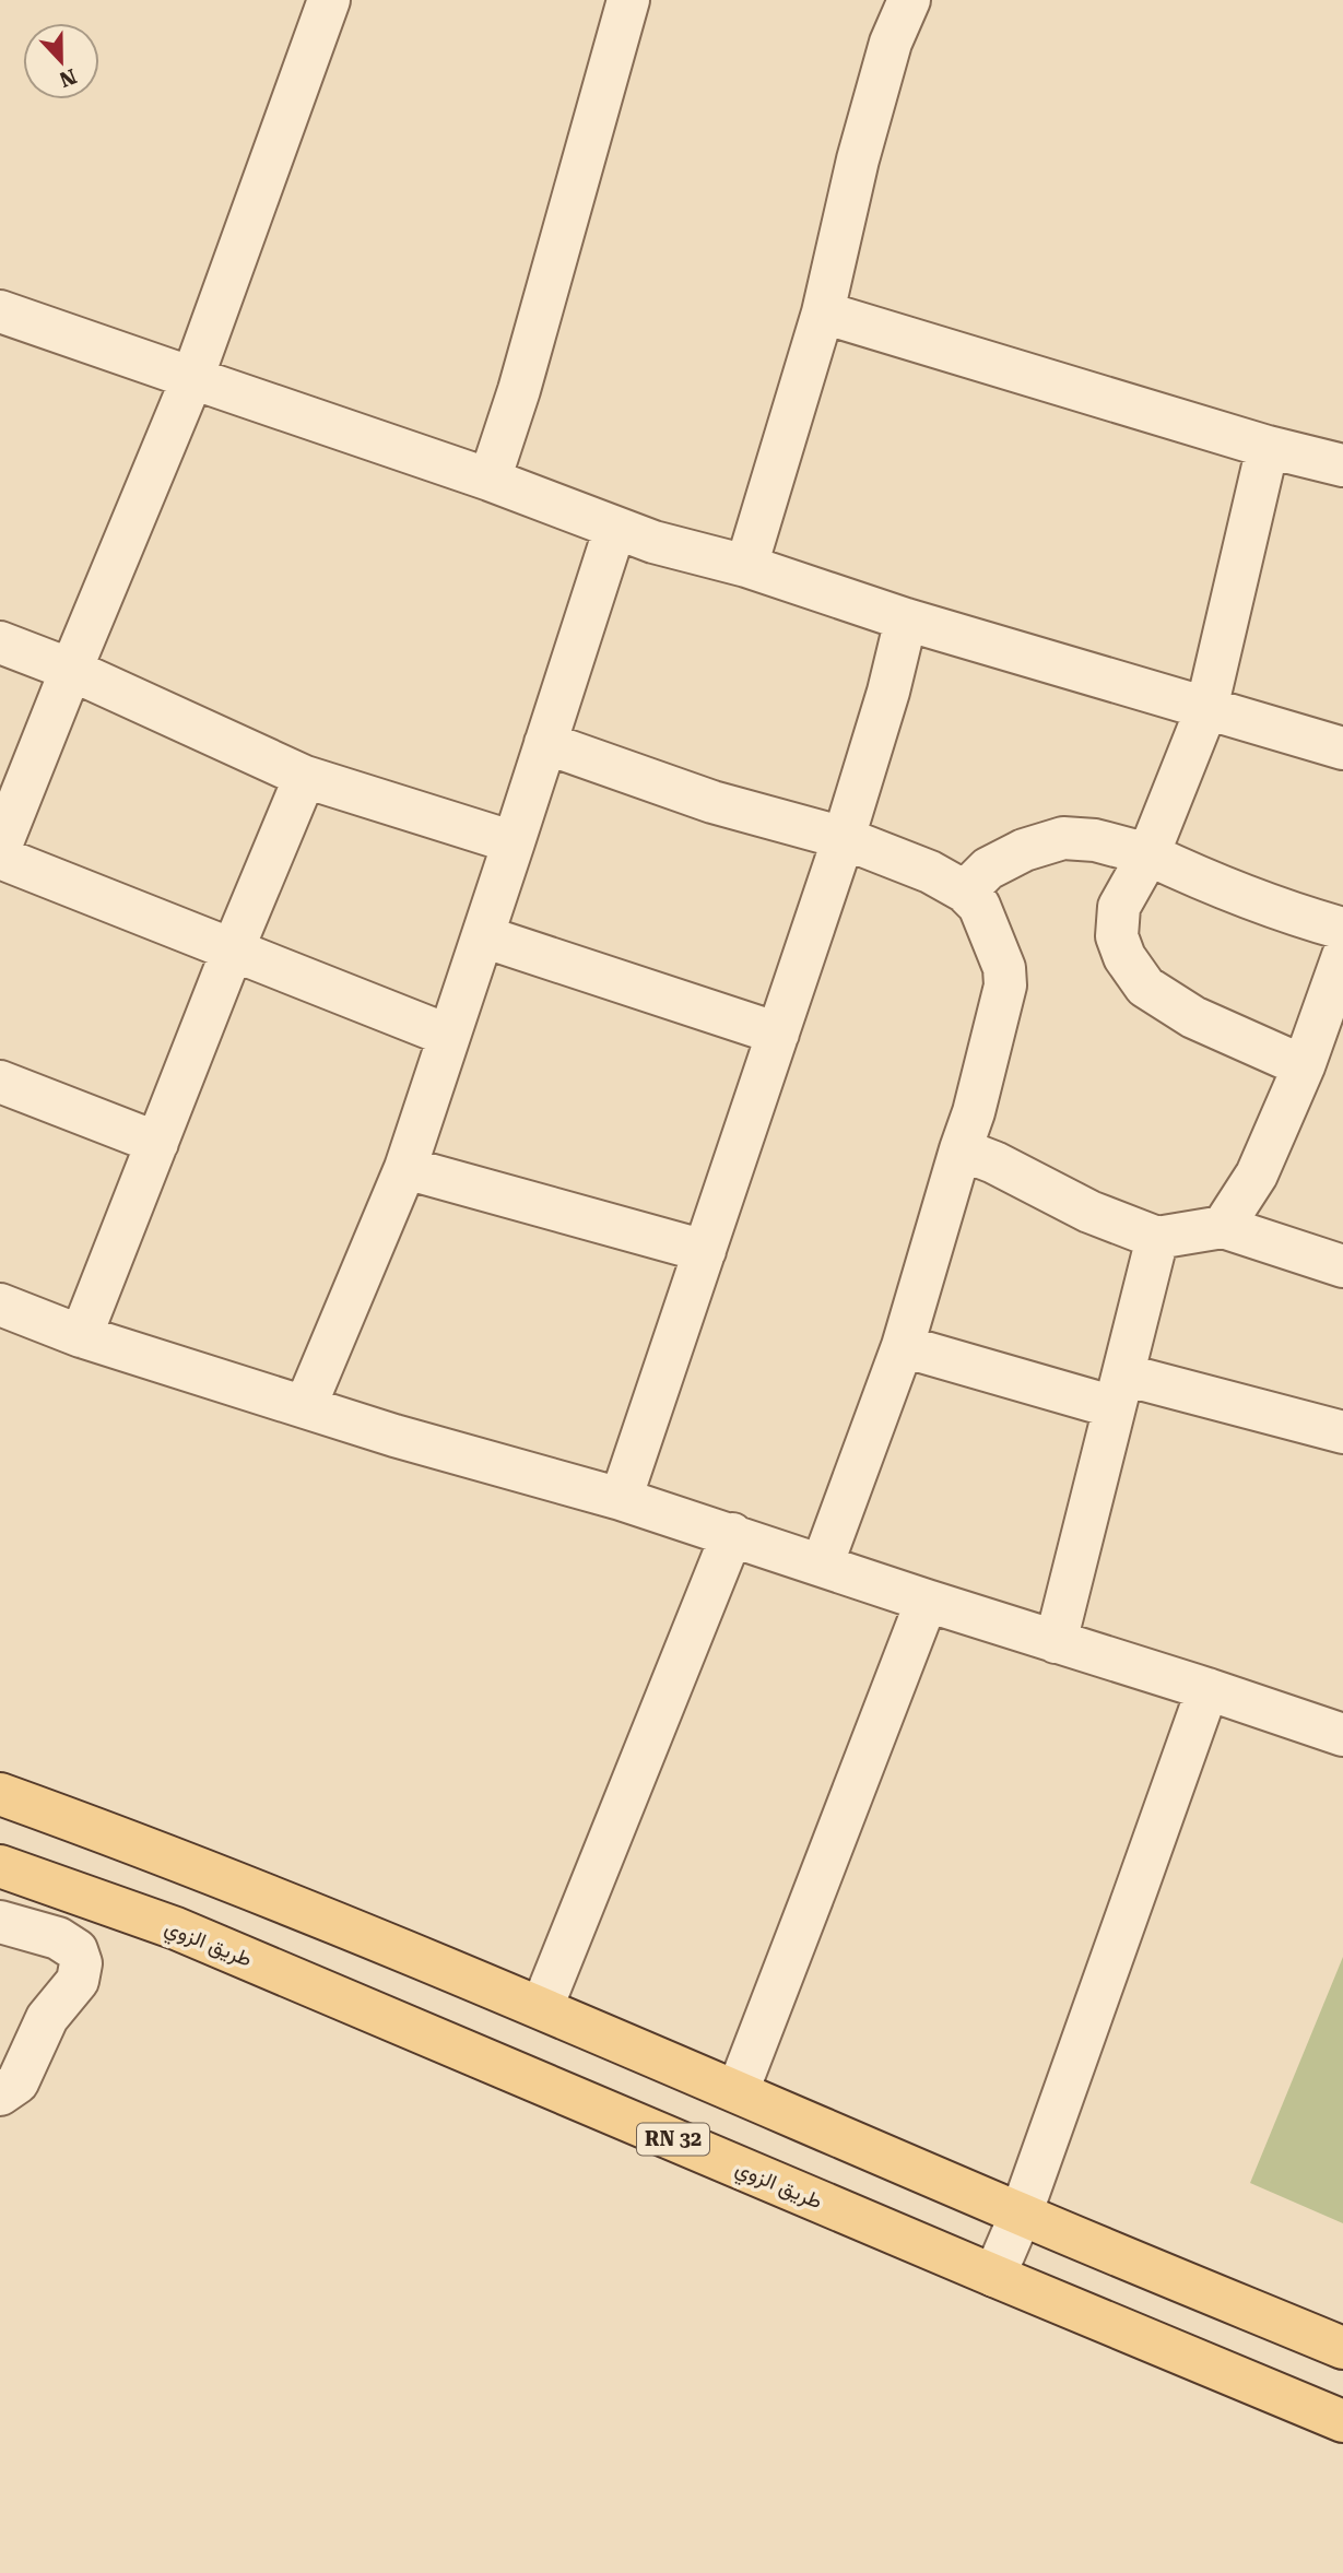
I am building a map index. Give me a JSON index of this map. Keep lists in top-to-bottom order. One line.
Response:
{"streets":{"main road":["طريق الزوي","RN 32"]},"north":"bottom"}
